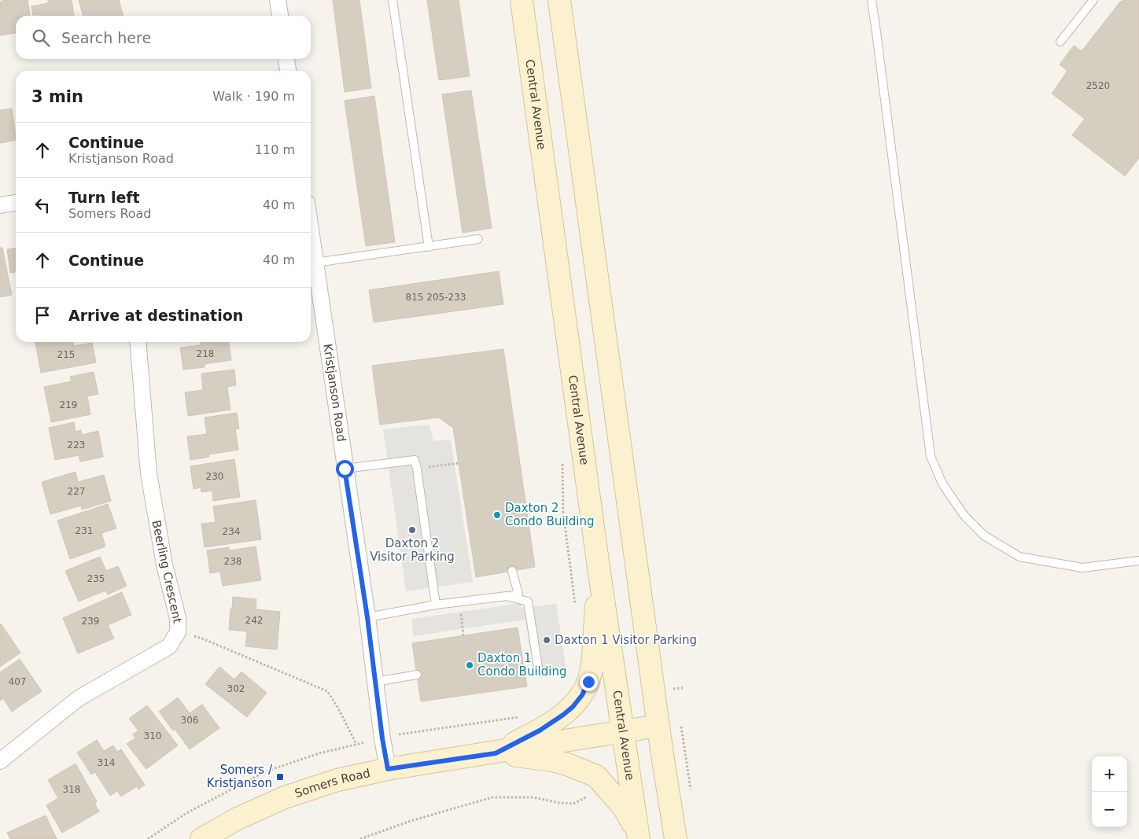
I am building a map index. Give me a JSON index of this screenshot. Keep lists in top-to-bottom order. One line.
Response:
{"streets":{"main road":["Central Avenue","Somers Road"],"street":["Kristjanson Road","Beerling Crescent"]},"crossings":[["Central Avenue","Somers Road"],["Kristjanson Road","Somers Road"]],"places":{"other":["Daxton 2 Condo Building","Daxton 2 Visitor Parking","Daxton 1 Visitor Parking","Daxton 1 Condo Building"],"transit":["Somers / Kristjanson"]},"house_numbers":["2520","815 205-233","218","215","219","223","230","227","231","234","238","235","242","239","407","302","306","310","314","318"],"page":{"search":"Search here","heading":["3 min","Walk · 190 m"],"list":[["Continue","Kristjanson Road","110 m"],["Turn left","Somers Road","40 m"],["Continue","40 m"],"Arrive at destination"],"map_buttons":["+","−"]}}
